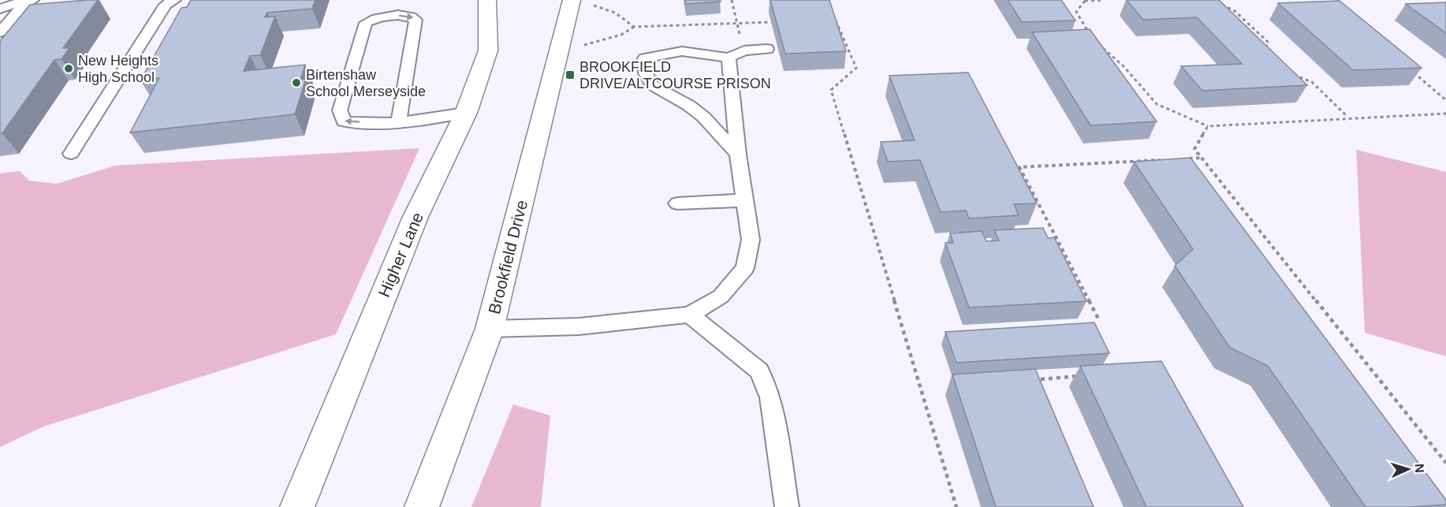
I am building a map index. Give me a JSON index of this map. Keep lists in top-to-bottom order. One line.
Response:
{"streets":{"street":["Higher Lane","Brookfield Drive"]},"places":{"other":["New Heights High School","Birtenshaw School Merseyside"],"transit":["BROOKFIELD DRIVE/ALTCOURSE PRISON"]},"north":"right"}
